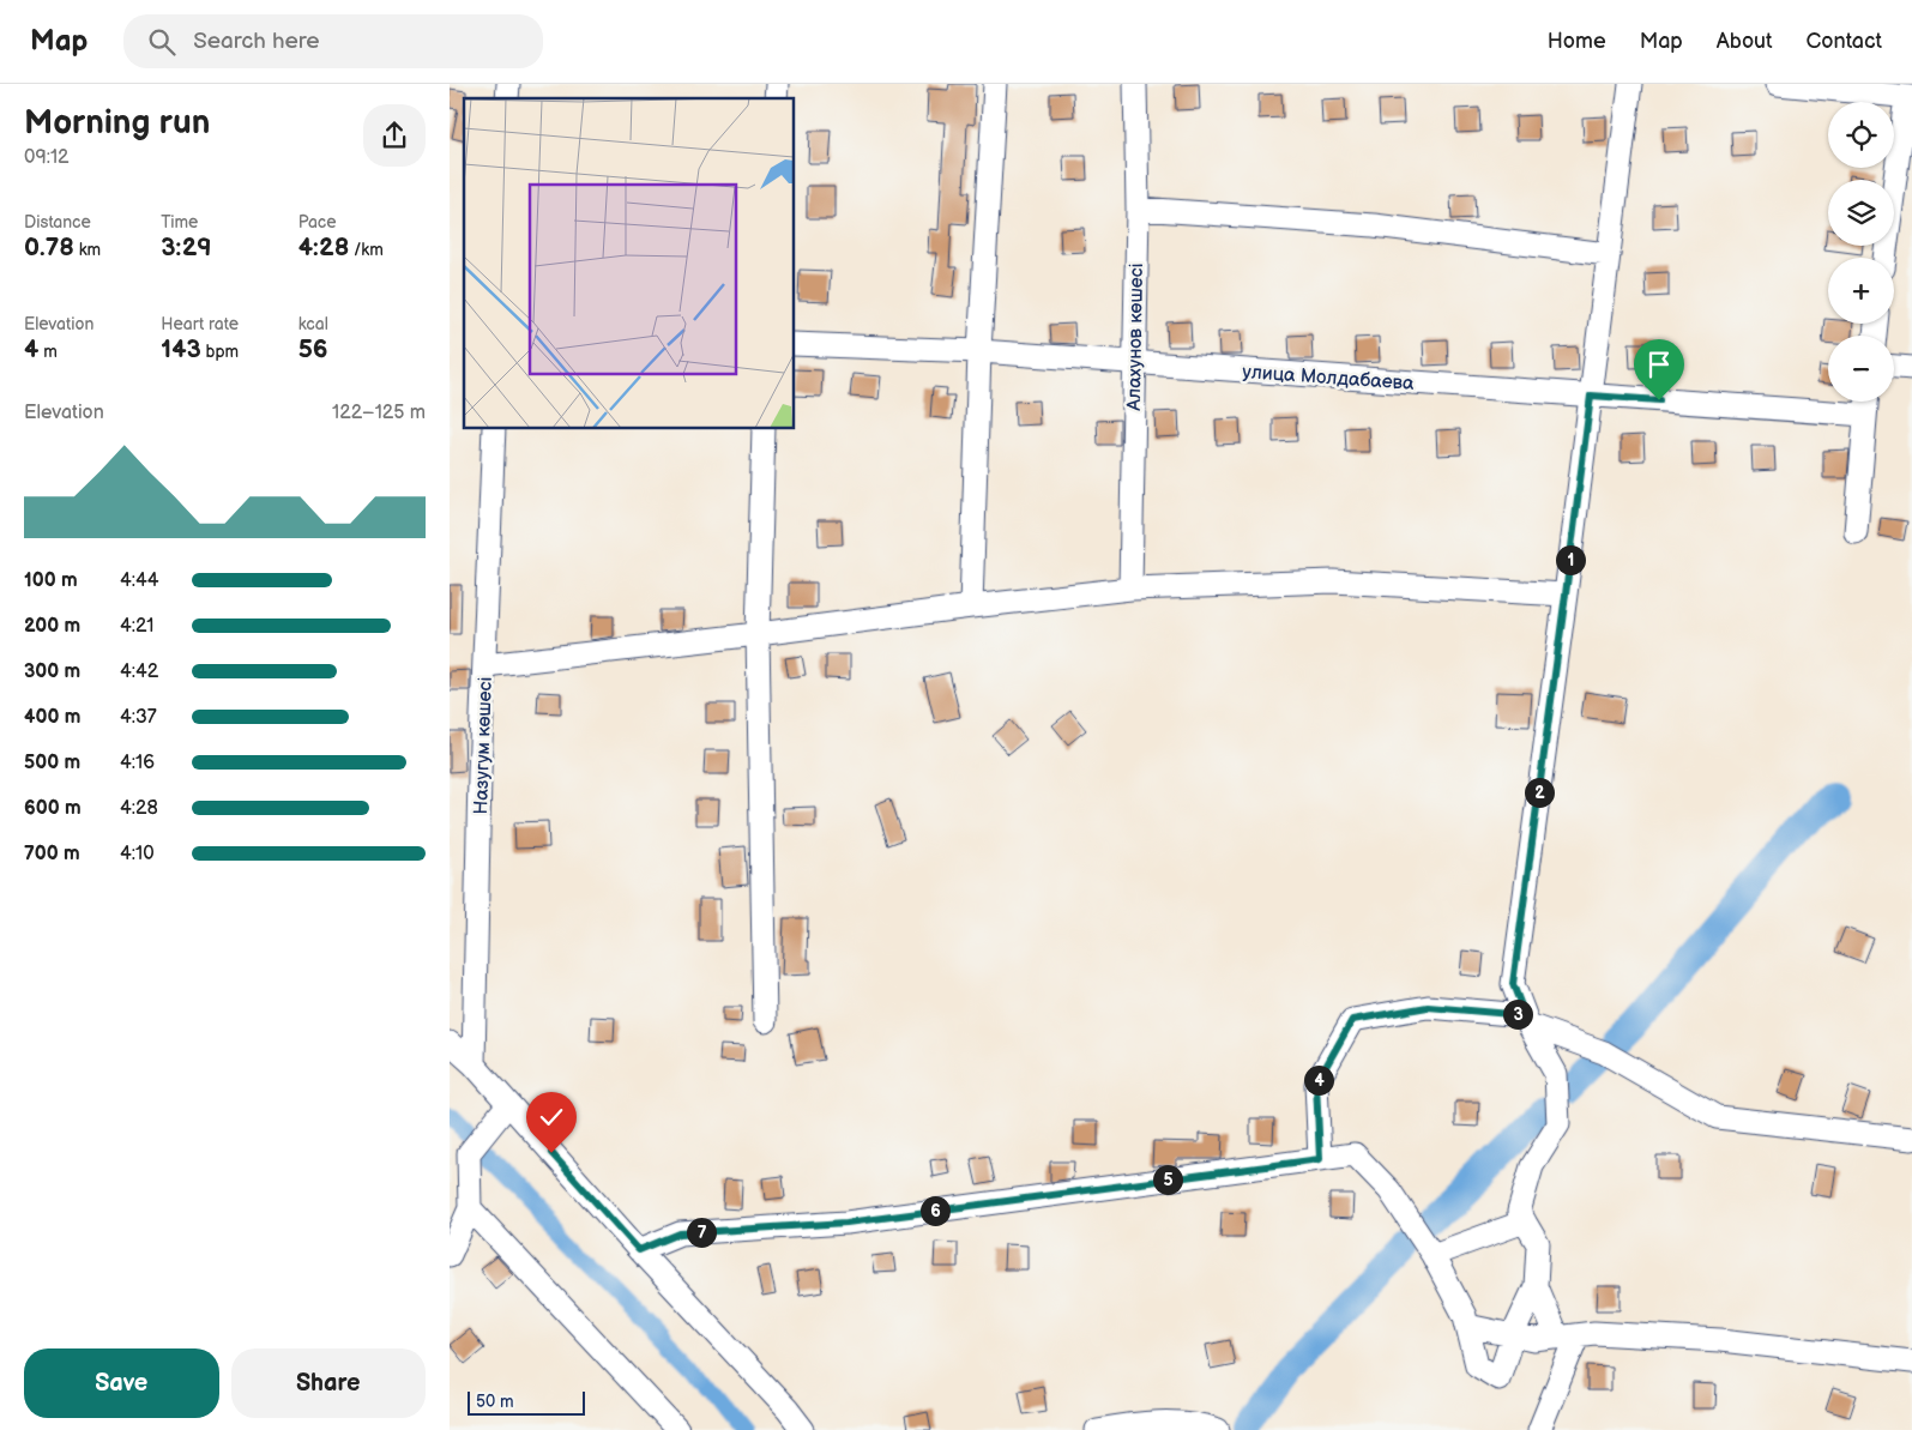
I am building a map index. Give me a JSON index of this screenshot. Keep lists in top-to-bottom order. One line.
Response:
{"streets":{"street":["Алахунов көшесі","улица Молдабаева","Назугум көшесі"]},"crossings":[["Алахунов көшесі","улица Молдабаева"]],"scale_bar":"50 m","page":{"header":"Map","search":"Search here","nav":["Home","Map","About","Contact"],"heading":["Morning run","09:12"],"map_buttons":["+","−"],"stats":[["Distance","0.78 km"],["Time","3:29"],["Pace","4:28 /km"],["Elevation","4 m"],["Heart rate","143 bpm"],["kcal","56"]],"chart":["Elevation","122–125 m"],"pins":["1","2","3","4","5","6","7"],"list":[{"name":"100 m","note":"4:44"},{"name":"200 m","note":"4:21"},{"name":"300 m","note":"4:42"},{"name":"400 m","note":"4:37"},{"name":"500 m","note":"4:16"},{"name":"600 m","note":"4:28"},{"name":"700 m","note":"4:10"}],"buttons":["Save","Share"],"scale":"50 m"}}
